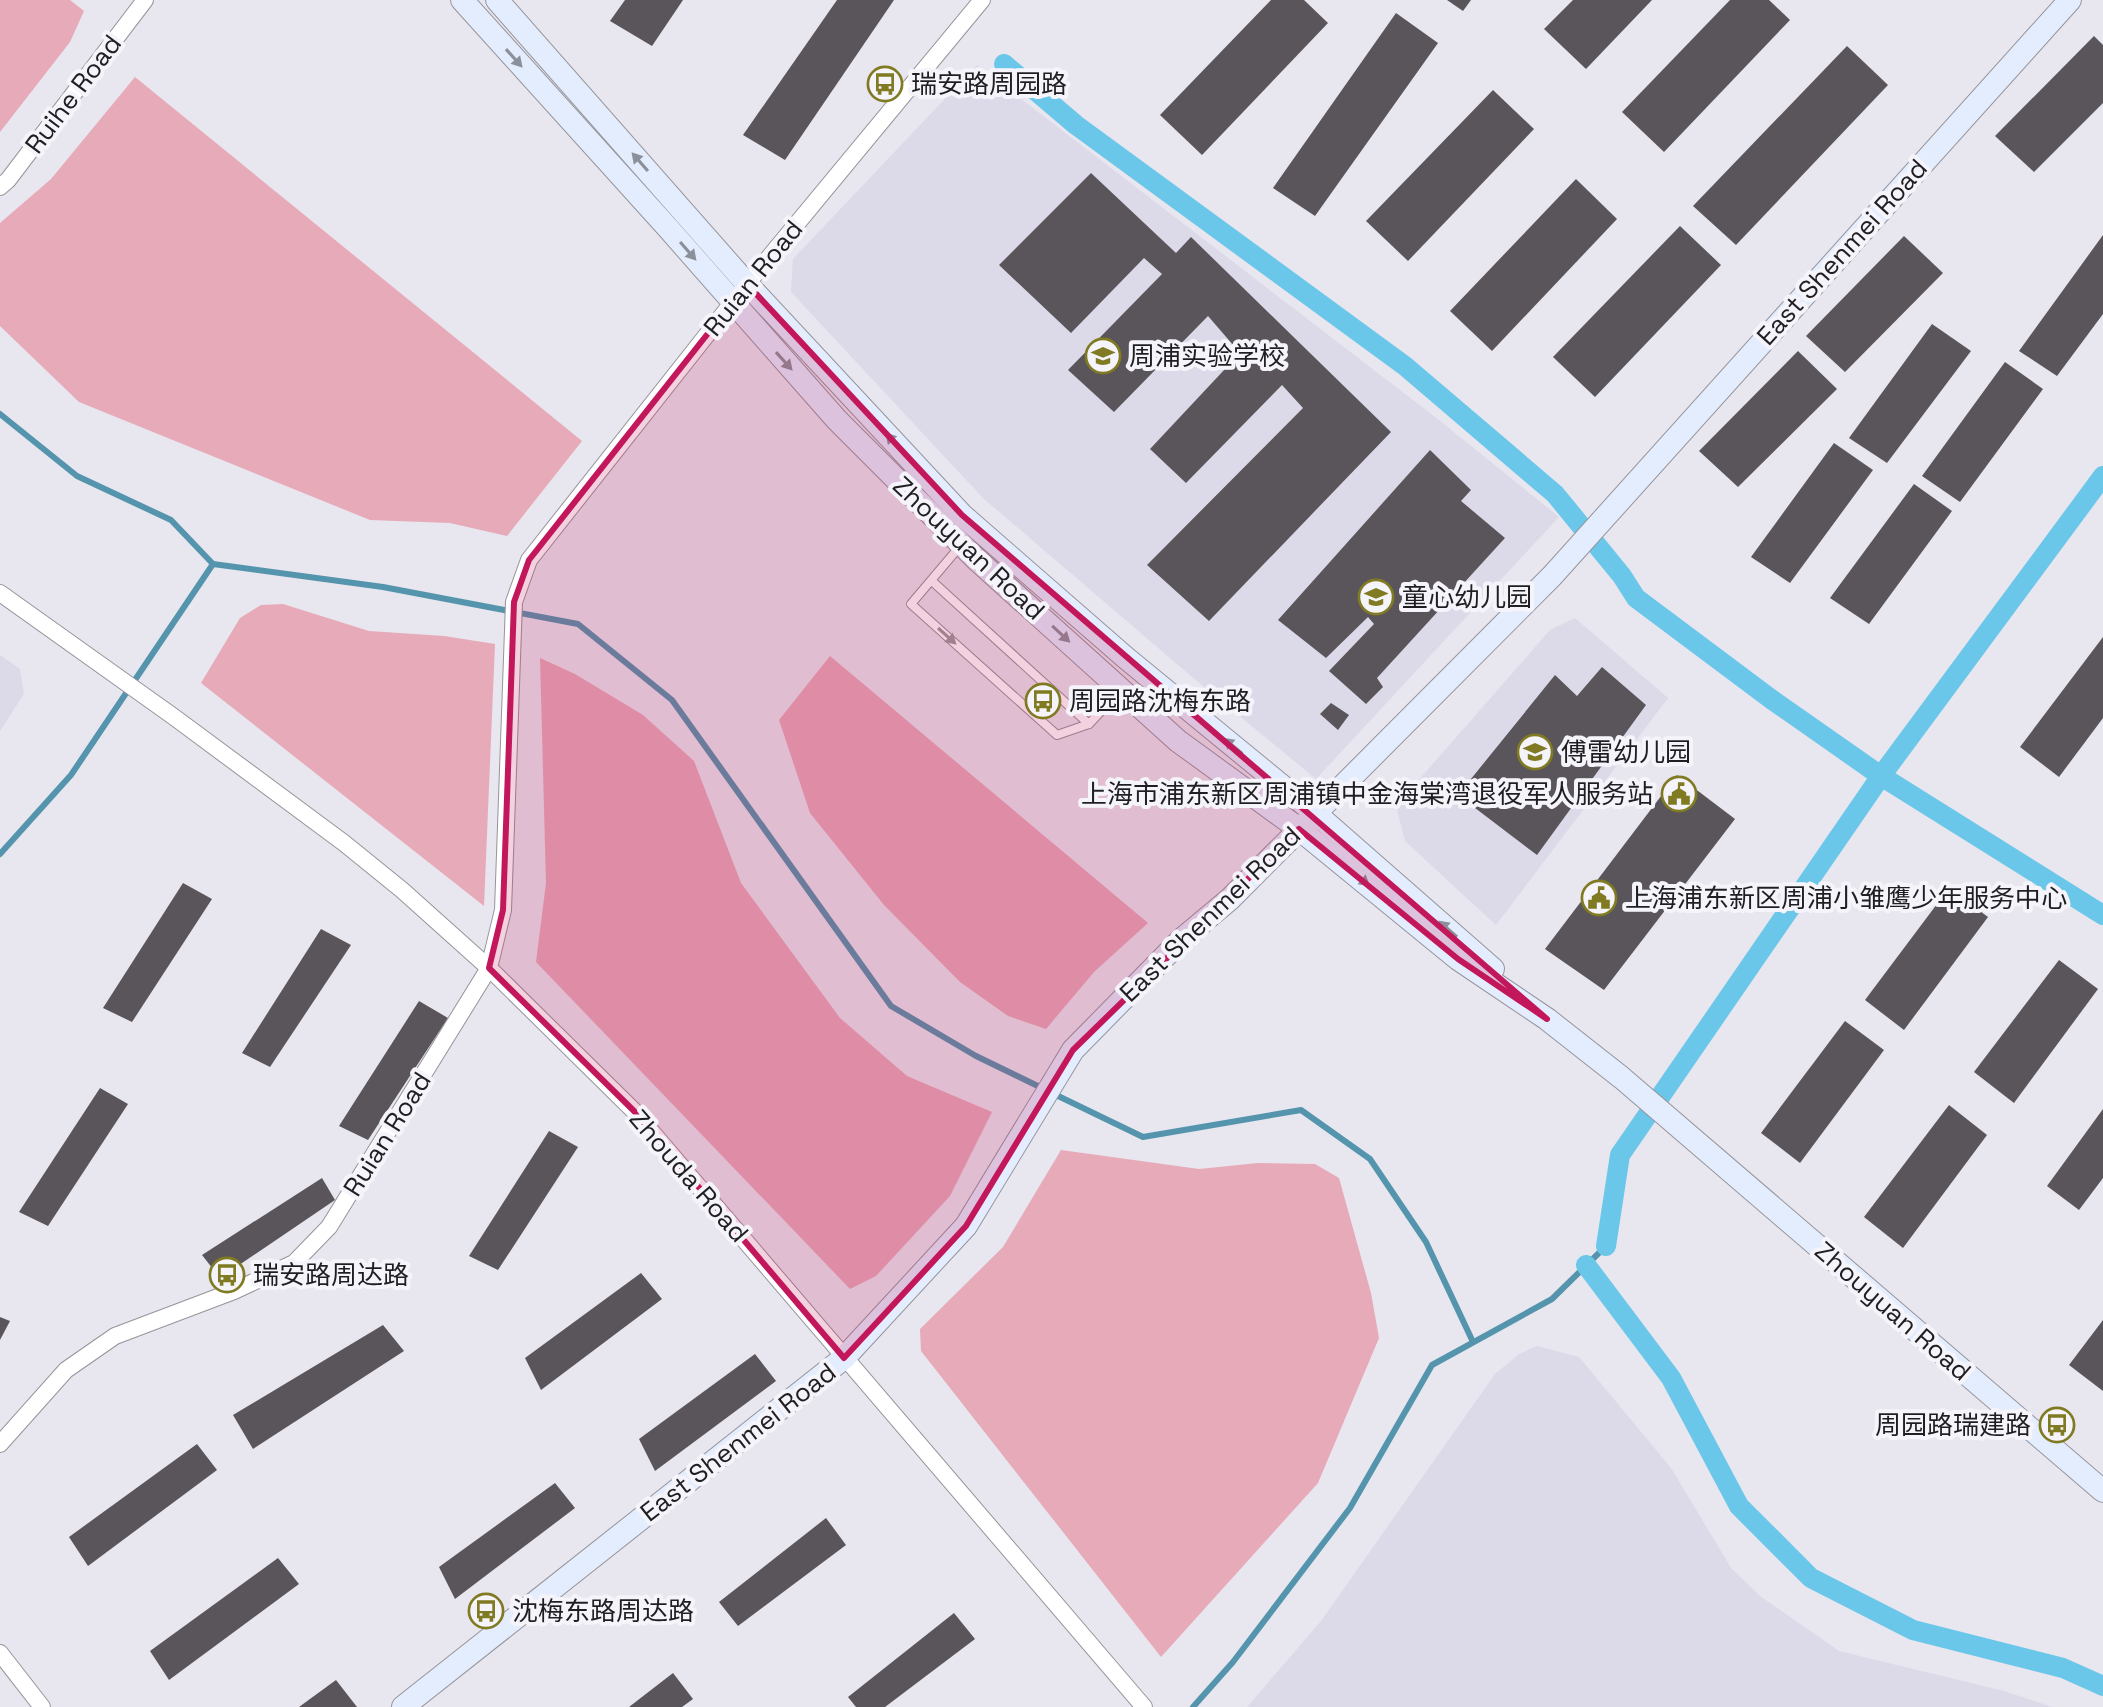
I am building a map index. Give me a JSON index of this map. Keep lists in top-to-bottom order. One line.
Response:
{"streets":{"street":["Ruihe Road","East Shenmei Road","Ruian Road","Zhouyuan Road","Zhouda Road"]},"crossings":[["East Shenmei Road","Zhouyuan Road"],["East Shenmei Road","Zhouda Road"],["Ruian Road","Zhouyuan Road"],["Ruian Road","Zhouda Road"]],"places":{"bus stop":["瑞安路周园路","周园路沈梅东路","瑞安路周达路","周园路瑞建路","沈梅东路周达路"],"school or university":["周浦实验学校","童心幼儿园","傅雷幼儿园"],"public building":["上海市浦东新区周浦镇中金海棠湾退役军人服务站","上海浦东新区周浦小雏鹰少年服务中心"]}}
